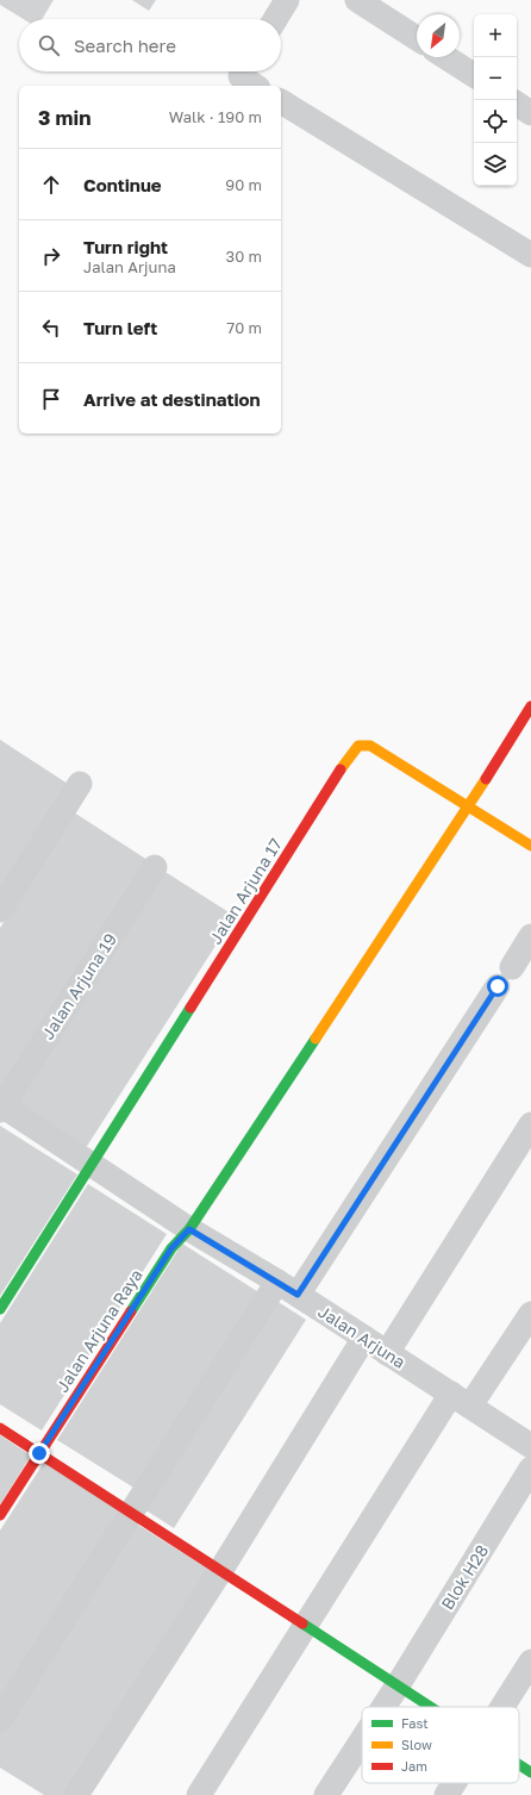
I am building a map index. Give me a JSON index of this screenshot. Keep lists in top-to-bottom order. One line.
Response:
{"streets":{"street":["Jalan Arjuna 17","Jalan Arjuna 19","Jalan Arjuna Raya","Jalan Arjuna","Blok H28"]},"crossings":[["Jalan Arjuna 17","Jalan Arjuna Raya"],["Jalan Arjuna 17","Jalan Arjuna"],["Jalan Arjuna 19","Jalan Arjuna"],["Jalan Arjuna Raya","Jalan Arjuna"]],"legend":["Fast","Slow","Jam"],"north":"bottom left","page":{"map_buttons":["+","−"],"search":"Search here","heading":["3 min","Walk · 190 m"],"list":[["Continue","90 m"],["Turn right","Jalan Arjuna","30 m"],["Turn left","70 m"],"Arrive at destination"]}}
